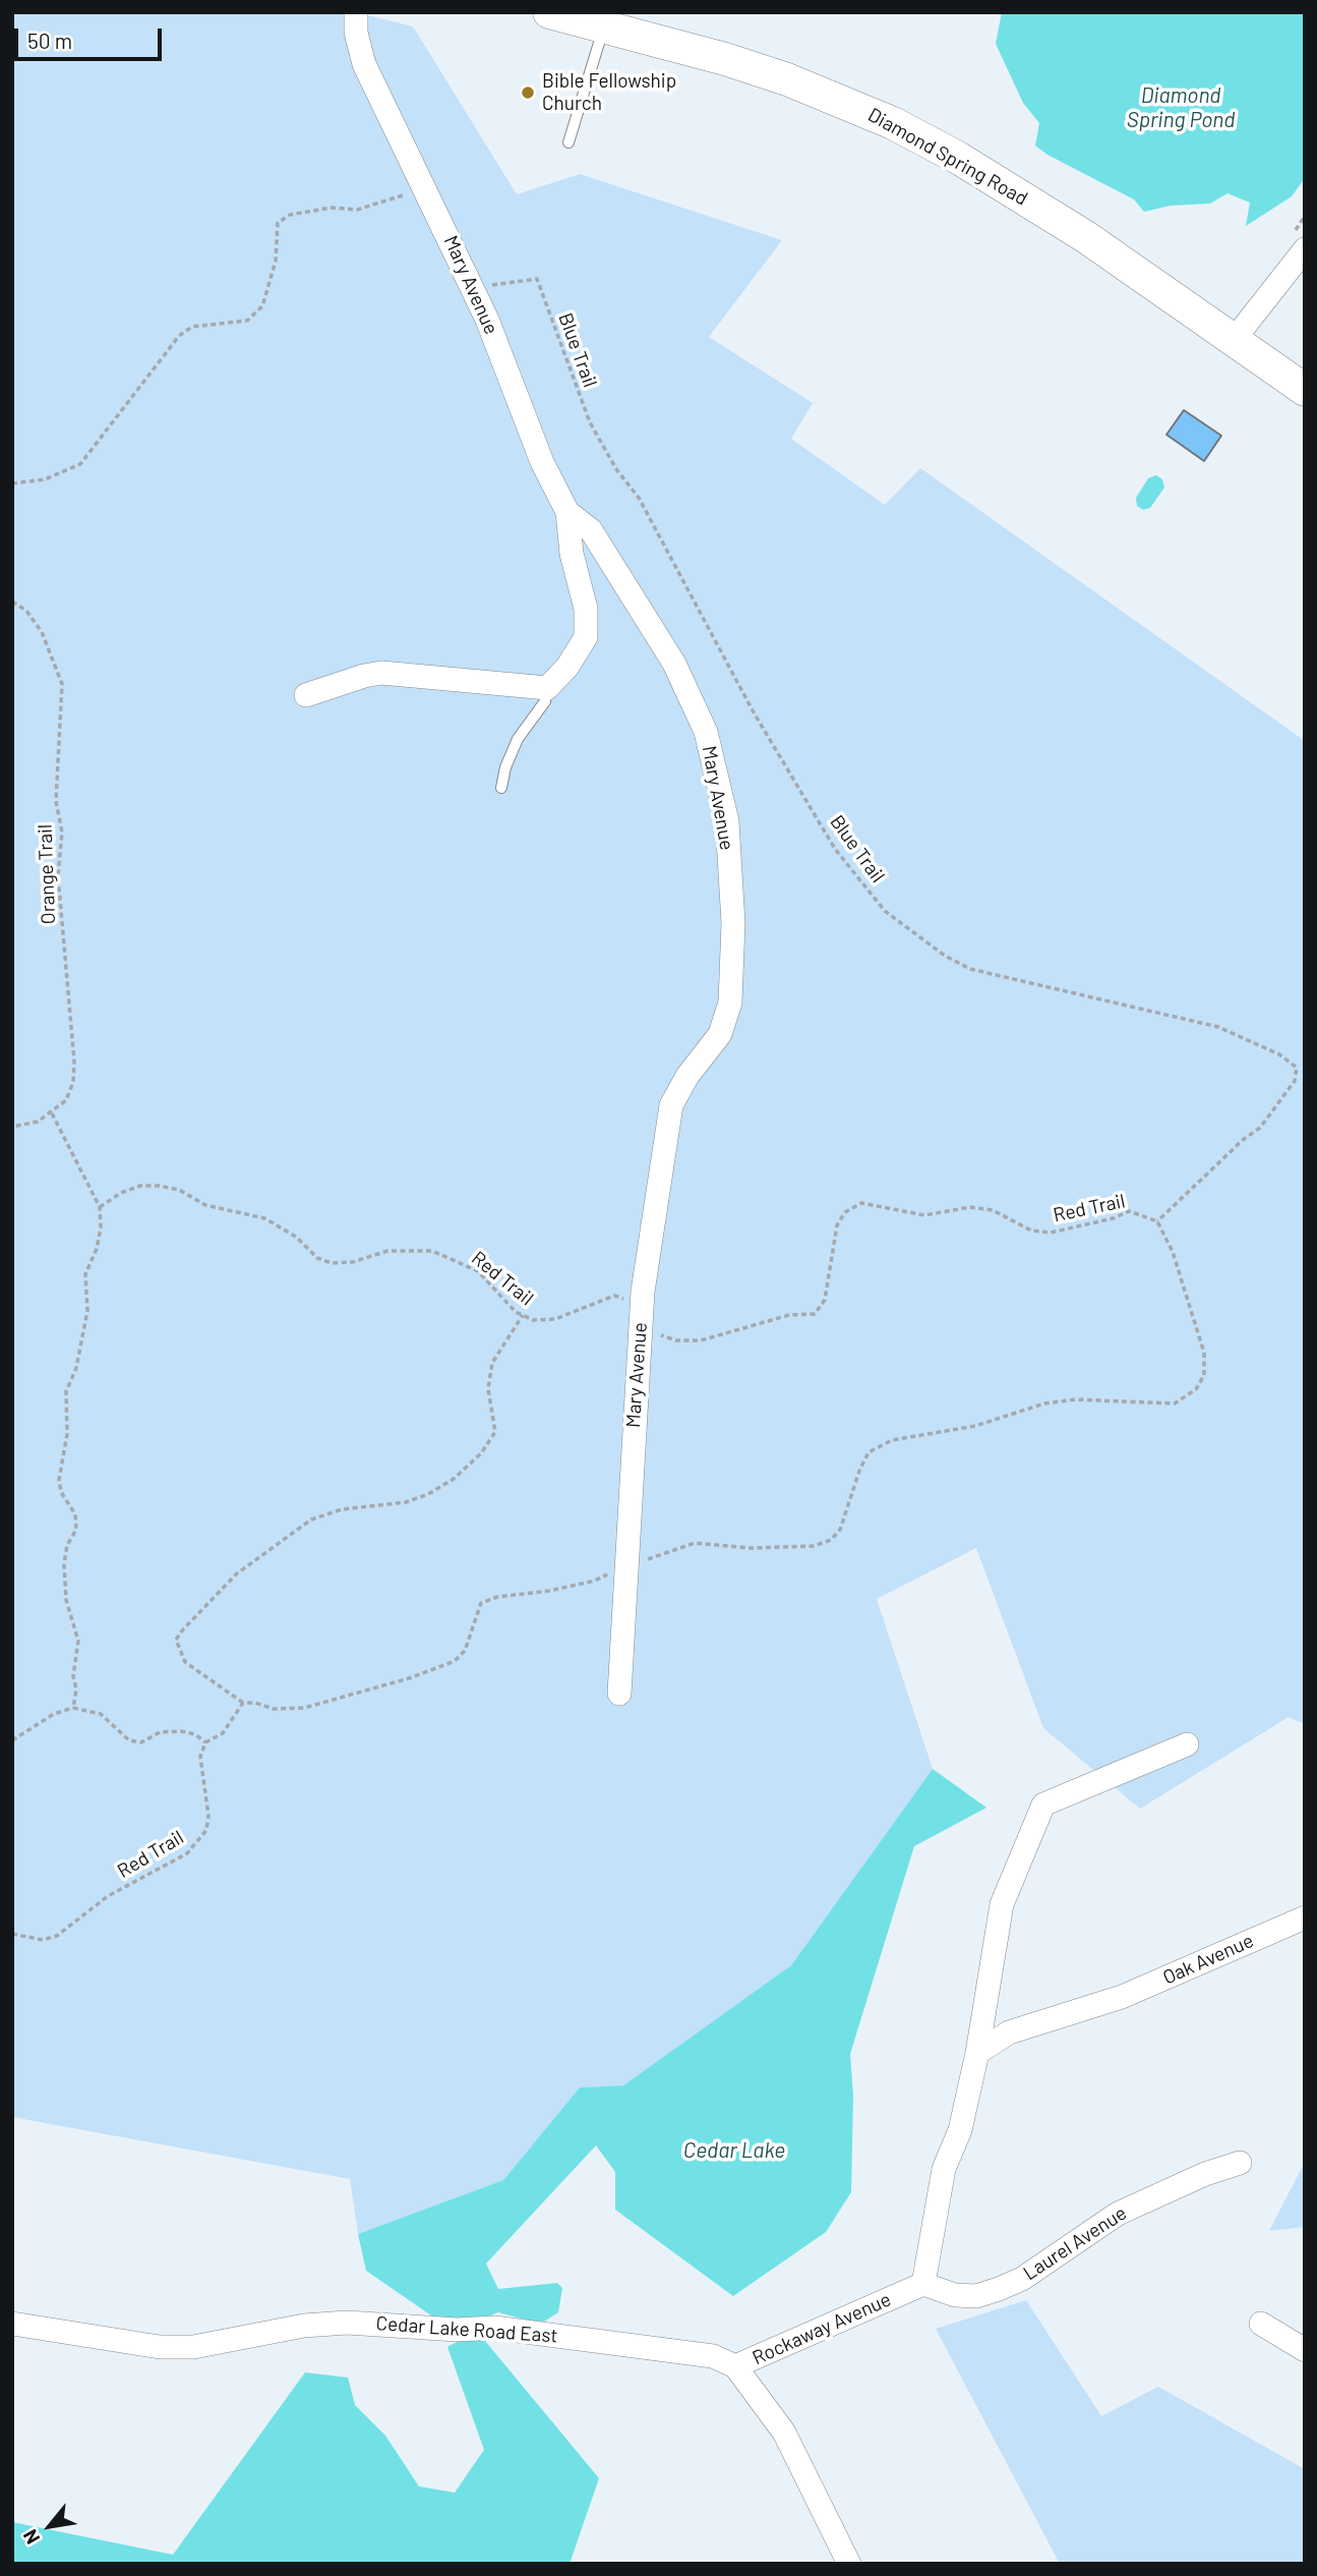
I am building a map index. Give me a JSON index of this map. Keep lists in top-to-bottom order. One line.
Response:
{"streets":{"street":["Diamond Spring Road","Mary Avenue","Oak Avenue","Laurel Avenue","Rockaway Avenue","Cedar Lake Road East"],"path":["Blue Trail","Orange Trail","Red Trail"]},"crossings":[["Mary Avenue","Blue Trail"],["Mary Avenue","Red Trail"],["Blue Trail","Red Trail"],["Laurel Avenue","Rockaway Avenue"],["Rockaway Avenue","Cedar Lake Road East"]],"water":["Diamond Spring Pond","Cedar Lake"],"places":["Bible Fellowship Church"],"scale_bar":"50 m","north":"bottom left"}
